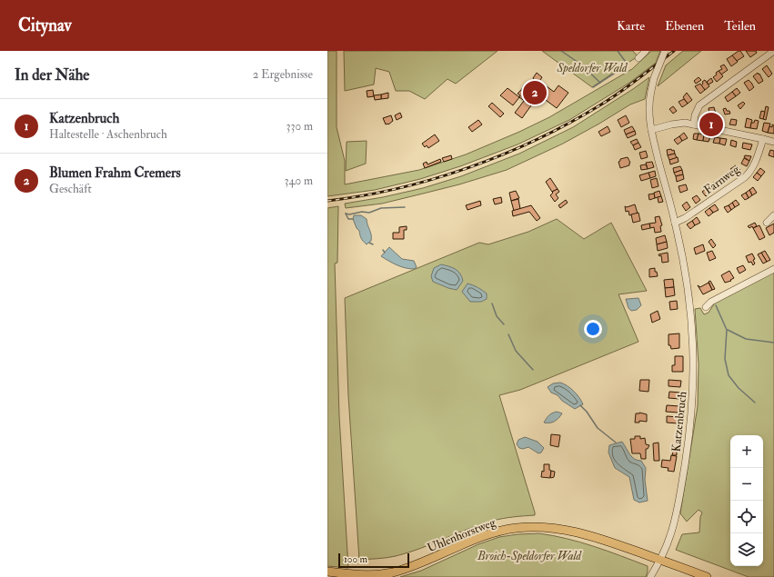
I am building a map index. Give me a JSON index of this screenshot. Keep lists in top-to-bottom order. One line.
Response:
{"streets":{"main road":["Uhlenhorstweg"],"street":["Farnweg","Katzenbruch"]},"crossings":[["Farnweg","Katzenbruch"],["Katzenbruch","Uhlenhorstweg"]],"parks":["Speldorfer Wald","Broich-Speldorfer Wald"],"scale_bar":"100 m","page":{"header":"Citynav","nav":["Karte","Ebenen","Teilen"],"heading":["In der Nähe","2 Ergebnisse"],"pins":["2","1"],"list":[{"mark":"1","name":"Katzenbruch","note":"Haltestelle · Aschenbruch","value":"330 m"},{"mark":"2","name":"Blumen Frahm Cremers","note":"Geschäft","value":"340 m"}],"map_buttons":["+","−"],"scale":"100 m"}}
